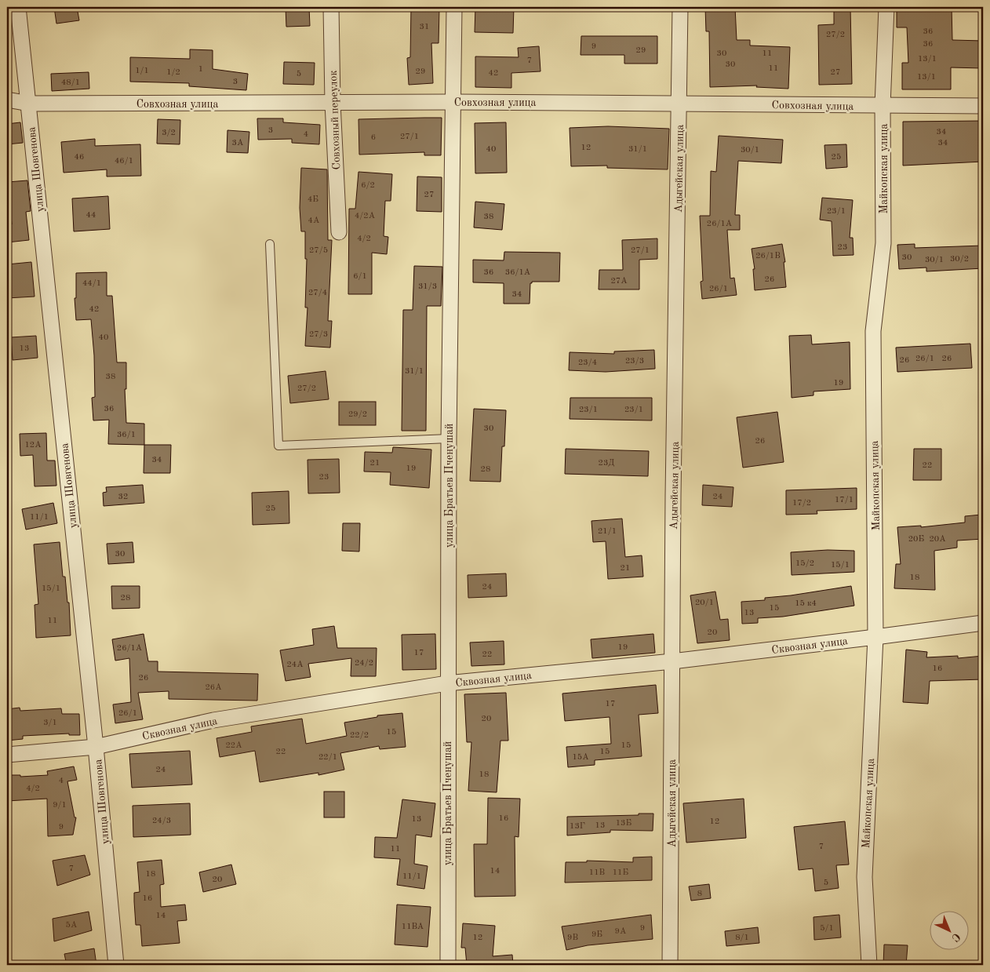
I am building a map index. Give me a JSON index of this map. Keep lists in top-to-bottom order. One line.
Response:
{"streets":{"street":["Совхозная улица","Совхозный переулок","Адыгейская улица","Майкопская улица","улица Шовгенова","улица Братьев Пченушай","Сквозная улица"]},"crossings":[["Совхозная улица","Совхозный переулок"],["Совхозная улица","Адыгейская улица"],["Совхозная улица","Майкопская улица"],["Совхозная улица","улица Шовгенова"],["Совхозная улица","улица Братьев Пченушай"],["Адыгейская улица","Сквозная улица"],["Майкопская улица","Сквозная улица"],["улица Шовгенова","Сквозная улица"],["улица Братьев Пченушай","Сквозная улица"]],"house_numbers":["31","36","27/2","36","9","29","30","11","13/1","7","30","11","1","1/1","29","1/2","27","42","5","13/1","3","48/1","3","34","3/2","4","27/1","6","3А","34","12","40","31/1","30/1","46","25","46/1","6/2","27","4Б","23/1","44","4/2А","38","4А","26/1А","4/2","23","27/5","27/1","26/1В","30","30/2","30/1","36","36/1А","6/1","26","27А","44/1","31/3","26/1","27/4","34","42","27/3","40","13","26/1","26","26","23/3","23/4","31/1","38","19","27/2","36","23/1","23/1","29/2","30","36/1","26","12А","34","21","23Д","22","19","28","23","32","24","17/1","17/2","25","11/1","21/1","20Б","20А","30","15/2","15/1","21","18","24","15/1","28","20/1","15 к4","15","13","11","20","19","26/1А","17","22","24/2","24А","16","26","26А","17","26/1","20","3/1","15","22/2","22А","15","22","15","22/1","15А","24","18","4","4/2","9/1","16","13","24/3","12","13Б","13","13Г","9","7","11","7","14","11В","11Б","18","11/1","20","5","8","16","14","5А","11ВА","9","5/1","9А","9Б","12","9В","8/1"],"north":"bottom right"}
